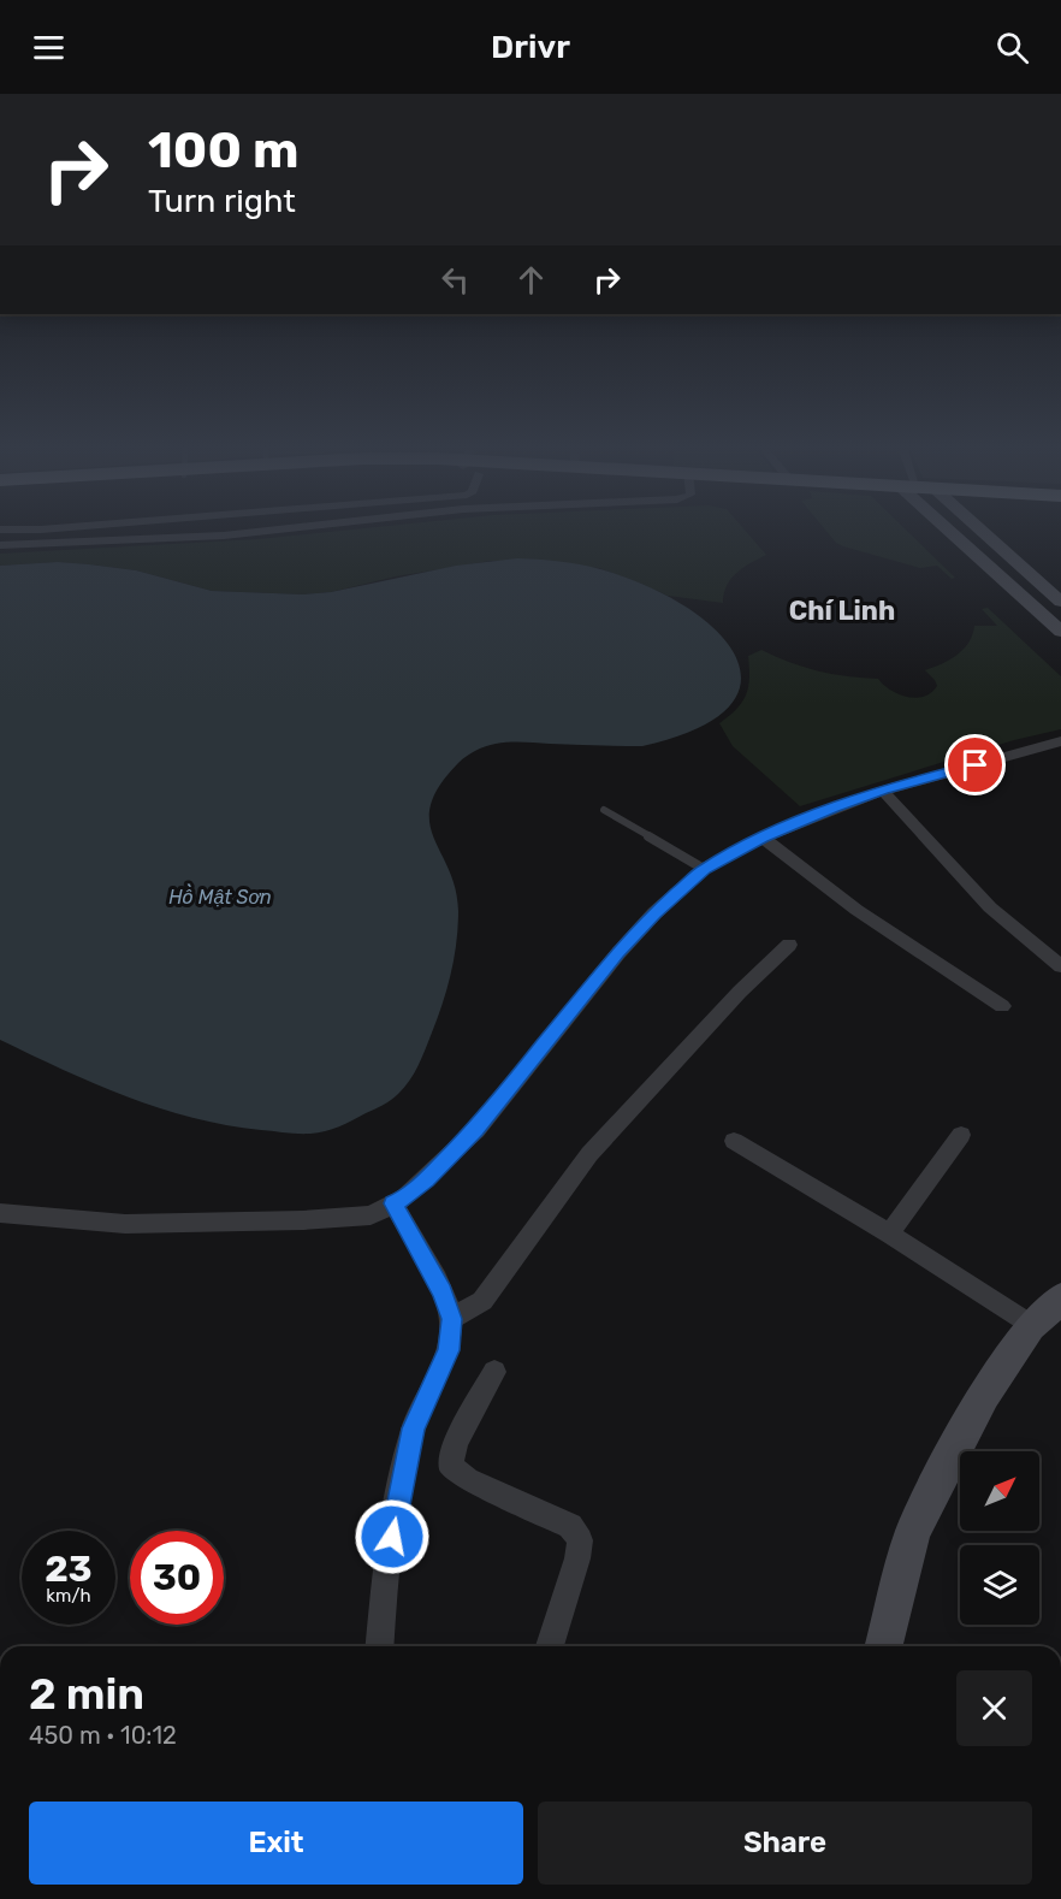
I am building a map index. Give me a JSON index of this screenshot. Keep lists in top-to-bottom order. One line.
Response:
{"districts":["Chí Linh"],"water":["Hồ Mật Sơn"],"north":"top right","page":{"header":"Drivr","turn":["100 m","Turn right"],"speed":"23 km/h","limit":"30","heading":["2 min","450 m · 10:12"],"buttons":["Exit","Share"]}}
